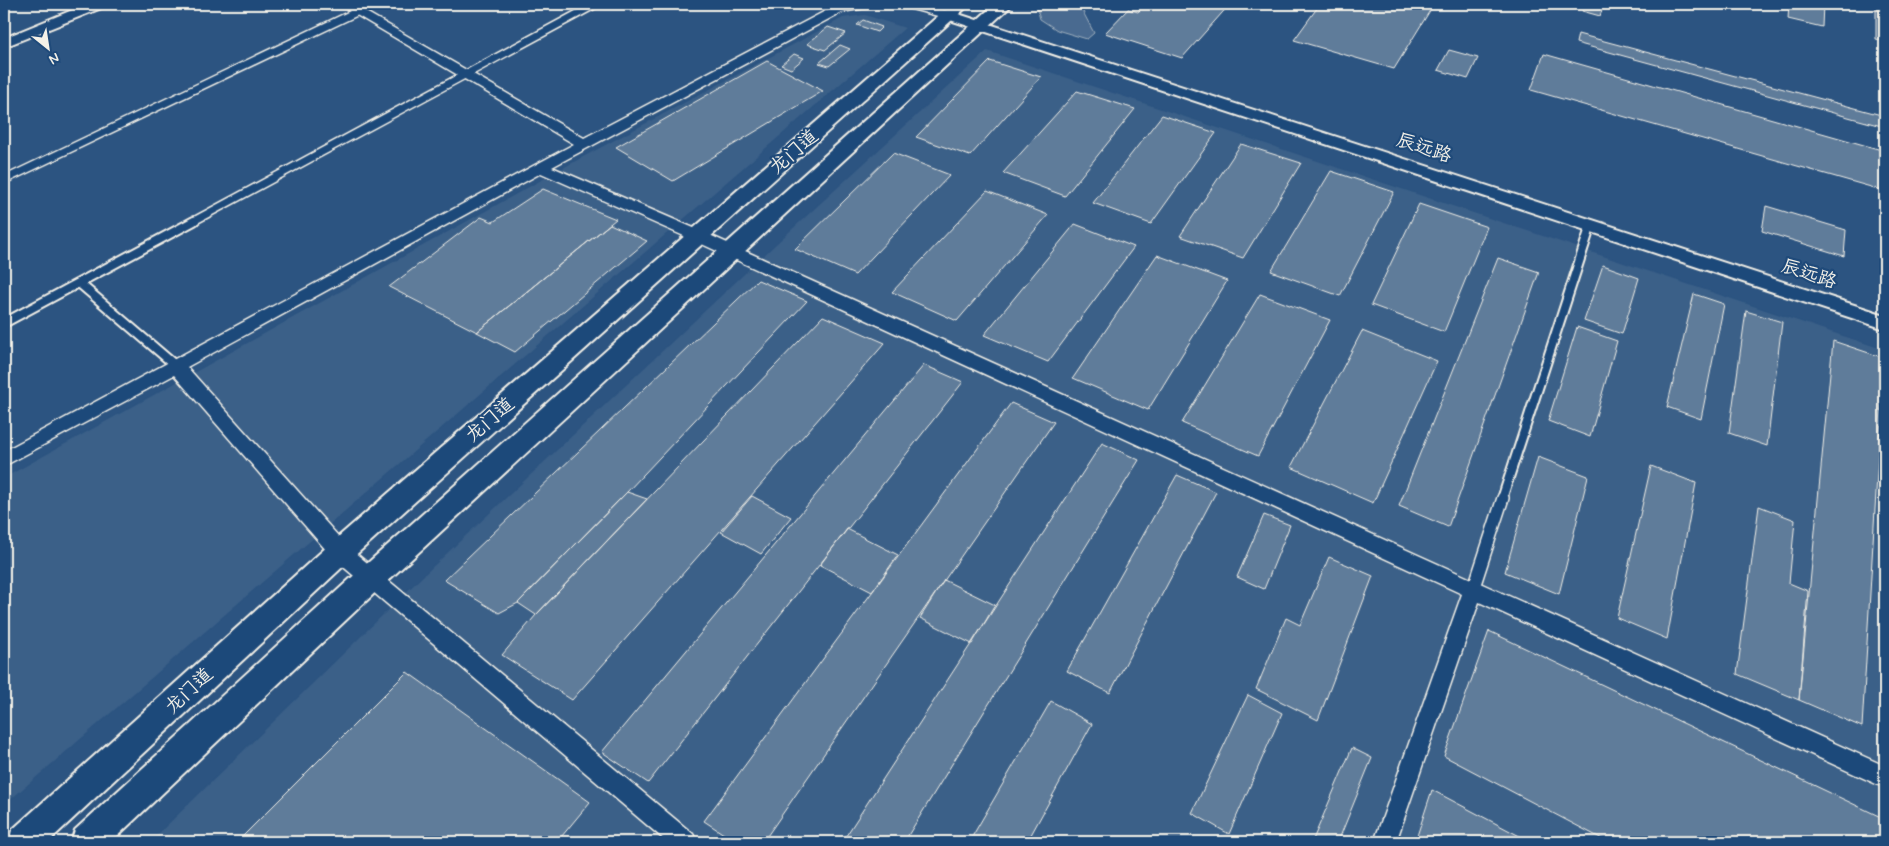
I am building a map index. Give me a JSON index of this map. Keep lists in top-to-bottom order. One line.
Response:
{"streets":{"main road":["龙门道"],"street":["辰远路"]},"crossings":[["辰远路","龙门道"]],"north":"bottom right"}
